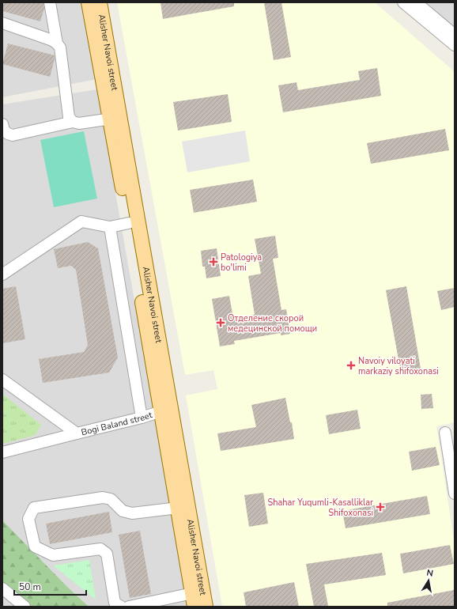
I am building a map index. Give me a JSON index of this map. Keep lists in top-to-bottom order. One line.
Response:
{"streets":{"main road":["Alisher Navoi street"],"street":["Bogi Baland street"]},"crossings":[["Alisher Navoi street","Bogi Baland street"]],"places":{"health":["Patologiya bo'limi","Отделение скорой медецинской помощи","Navoiy viloyati markaziy shifoxonasi","Shahar Yuqumli-Kasalliklar Shifoxonasi"]},"scale_bar":"50 m","north":"top"}
